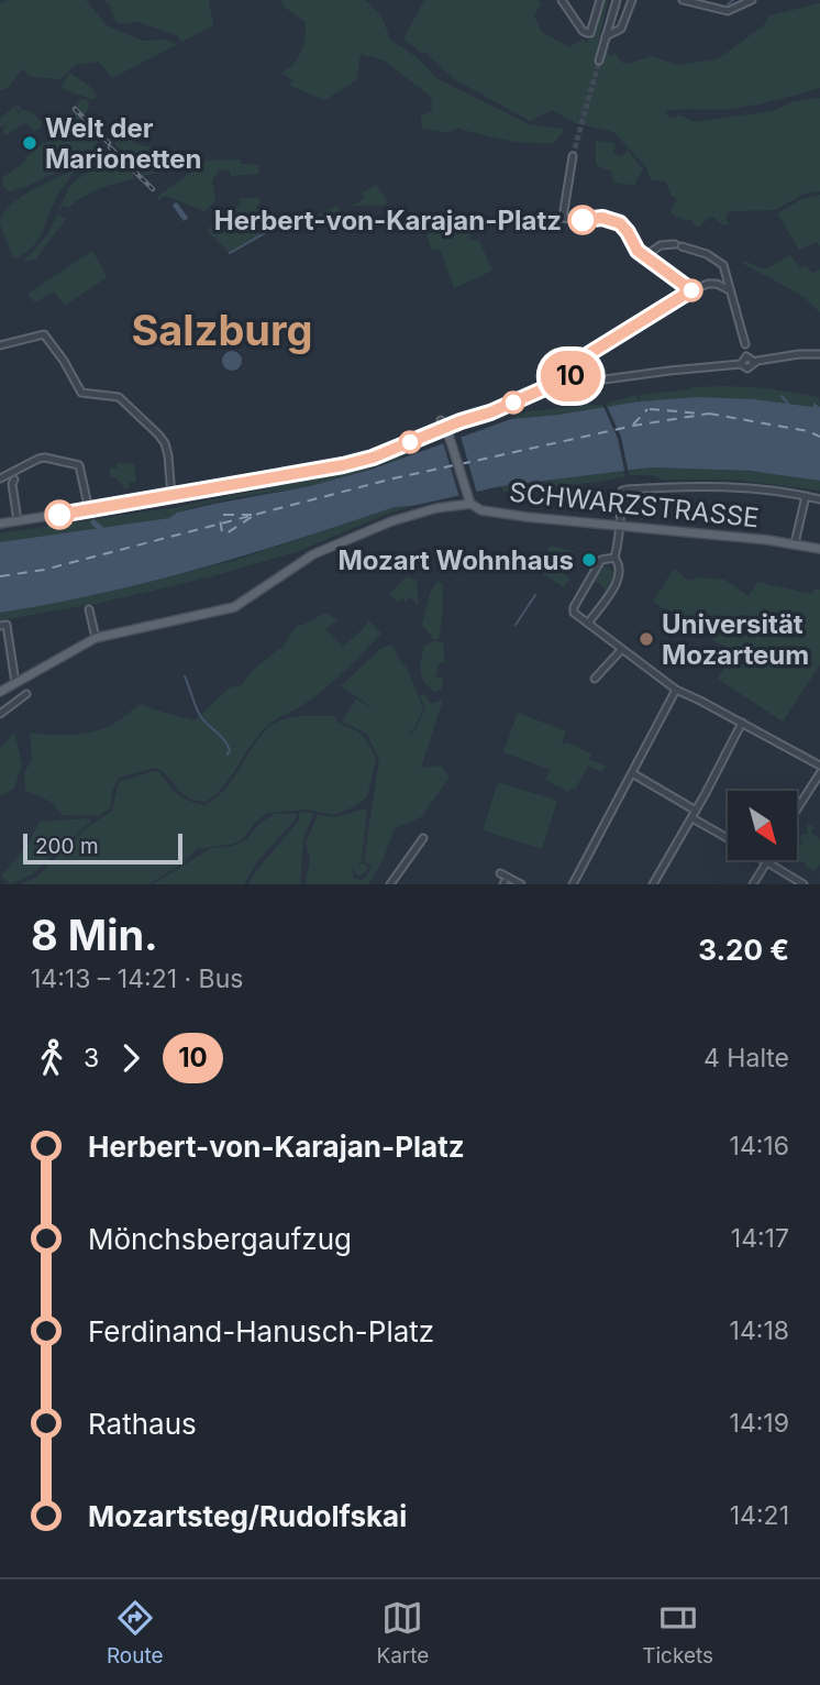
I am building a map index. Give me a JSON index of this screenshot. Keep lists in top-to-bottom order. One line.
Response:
{"streets":{"main road":["SCHWARZSTRASSE"]},"districts":["Salzburg"],"places":["Welt der Marionetten","Herbert-von-Karajan-Platz","Mozart Wohnhaus","Universität Mozarteum"],"lines":["bus line 10"],"scale_bar":"200 m","north":"bottom right","page":{"on_map":"10","scale":"200 m","heading":["8 Min.","14:13 – 14:21 · Bus","3.20 €"],"legs":["3","10","4 Halte"],"list":[{"name":"Herbert-von-Karajan-Platz","value":"14:16"},{"name":"Mönchsbergaufzug","value":"14:17"},{"name":"Ferdinand-Hanusch-Platz","value":"14:18"},{"name":"Rathaus","value":"14:19"},{"name":"Mozartsteg/Rudolfskai","value":"14:21"}],"tabs":["Route","Karte","Tickets"]}}
